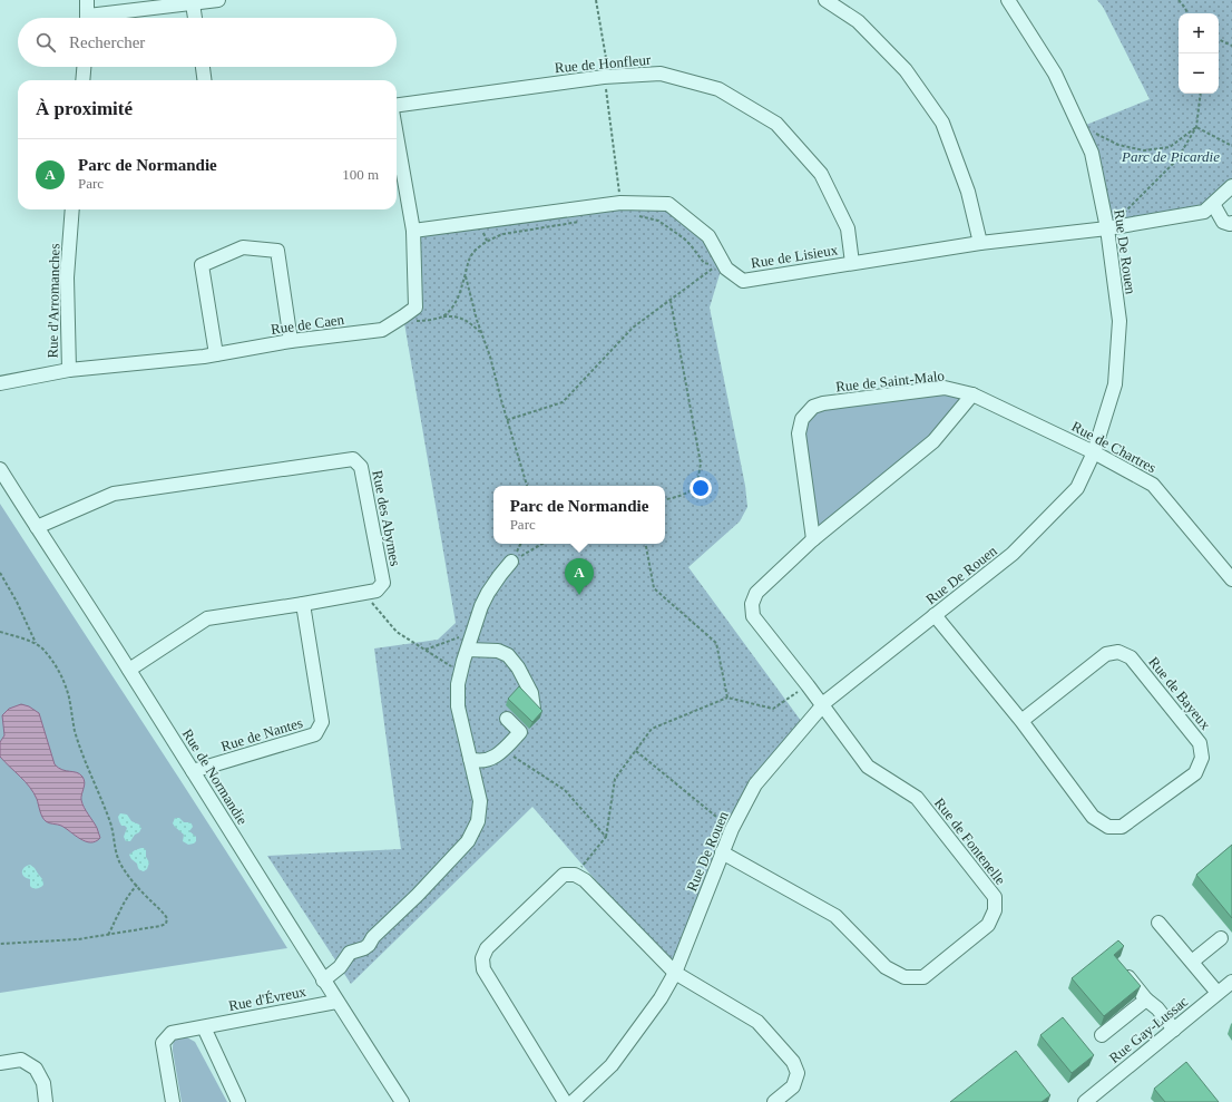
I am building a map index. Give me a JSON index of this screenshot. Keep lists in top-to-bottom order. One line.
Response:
{"streets":{"street":["Rue de Honfleur","Rue De Rouen","Rue de Lisieux","Rue d'Arromanches","Rue de Caen","Rue de Saint-Malo","Rue de Chartres","Rue des Abymes","Rue de Bayeux","Rue de Nantes","Rue de Normandie","Rue de Fontenelle","Rue d'Évreux","Rue Gay-Lussac"]},"crossings":[["Rue de Honfleur","Rue de Lisieux"],["Rue De Rouen","Rue de Lisieux"],["Rue De Rouen","Rue de Chartres"],["Rue De Rouen","Rue de Bayeux"],["Rue De Rouen","Rue de Fontenelle"],["Rue de Lisieux","Rue de Caen"],["Rue d'Arromanches","Rue de Caen"],["Rue de Saint-Malo","Rue de Chartres"],["Rue des Abymes","Rue de Nantes"],["Rue des Abymes","Rue de Normandie"],["Rue de Nantes","Rue de Normandie"],["Rue de Normandie","Rue d'Évreux"]],"parks":["Parc de Picardie"],"page":{"map_buttons":["+","−"],"search":"Rechercher","heading":"À proximité","list":[{"mark":"A","name":"Parc de Normandie","note":"Parc","value":"100 m"}],"popup":["Parc de Normandie","Parc"],"pins":"A"}}
